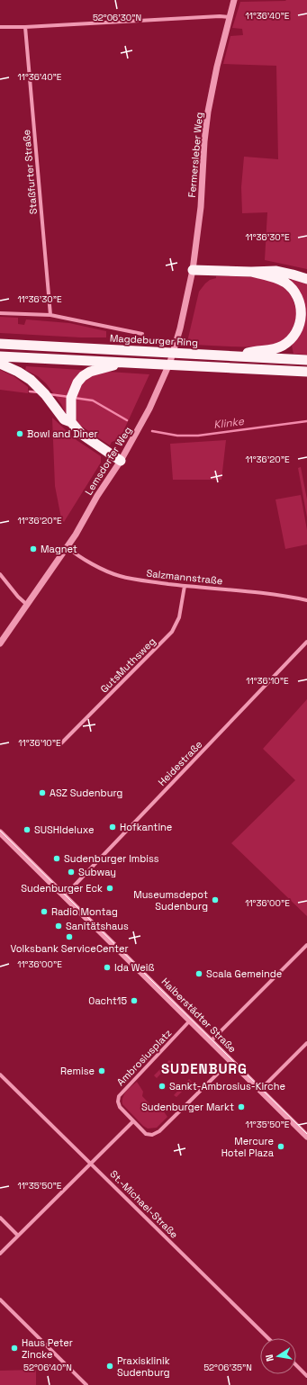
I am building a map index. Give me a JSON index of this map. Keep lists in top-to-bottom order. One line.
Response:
{"streets":{"highway":["Magdeburger Ring"],"street":["Fermersleber Weg","Staßfurter Straße","Lemsdorfer Weg","Salzmannstraße","GutsMuthsweg","Heidestraße","Halberstädter Straße","Ambrosiusplatz","St.-Michael-Straße"]},"crossings":[["Fermersleber Weg","Lemsdorfer Weg"],["Lemsdorfer Weg","Salzmannstraße"],["Salzmannstraße","GutsMuthsweg"],["Heidestraße","Halberstädter Straße"],["Halberstädter Straße","Ambrosiusplatz"]],"districts":["SUDENBURG"],"water":["Klinke"],"places":["Bowl and Diner","Magnet","ASZ Sudenburg","Hofkantine","SUSHIdeluxe","Sudenburger Imbiss","Subway","Sudenburger Eck","Museumsdepot Sudenburg","Radio Montag","Sanitätshaus","Volksbank ServiceCenter","Ida Weiß","Scala Gemeinde","0acht15","Remise","Sankt-Ambrosius-Kirche","Sudenburger Markt","Mercure Hotel Plaza","Haus Peter Zincke","Praxisklinik Sudenburg"],"north":"left","coordinates":["11°36'40\"E","52°06'30\"N","11°36'30\"E","11°36'20\"E","11°36'10\"E","11°36'00\"E","11°35'50\"E","52°06'40\"N","52°06'35\"N"]}
